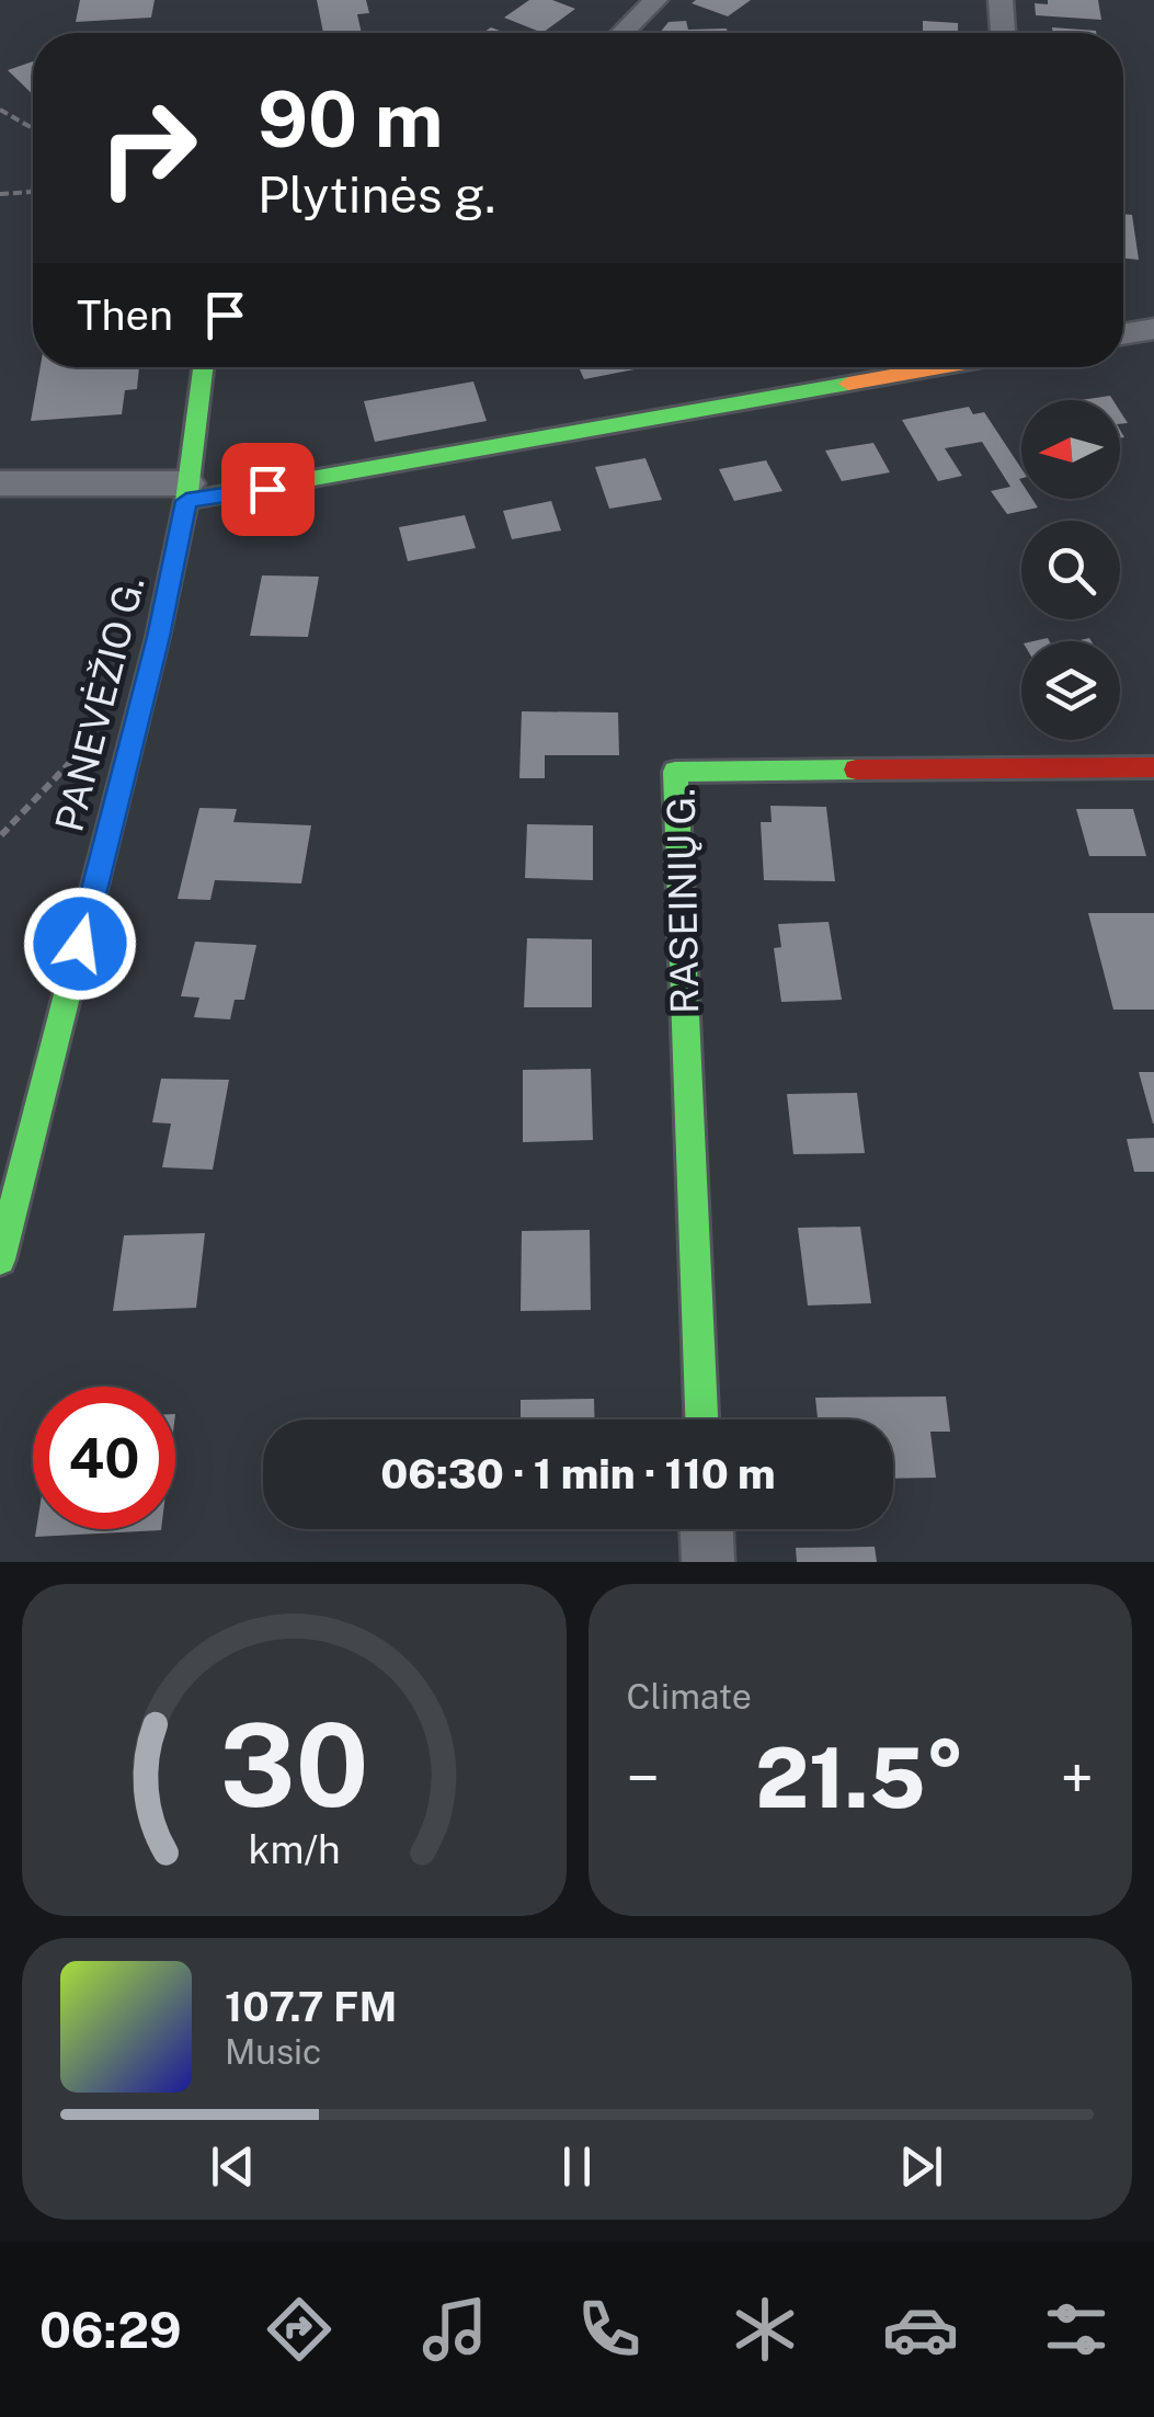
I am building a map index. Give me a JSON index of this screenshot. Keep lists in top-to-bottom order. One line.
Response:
{"streets":{"street":["PANEVĖŽIO G.","RASEINIŲ G."]},"north":"left","page":{"turn":["90 m","Plytinės g."],"then":"Then","limit":"40","trip":"06:30 · 1 min · 110 m","tile":"Climate","heat":["−","21.5°","+"],"song":["107.7 FM","Music"],"tabs":"06:29","gauge":["30","km/h"]}}
